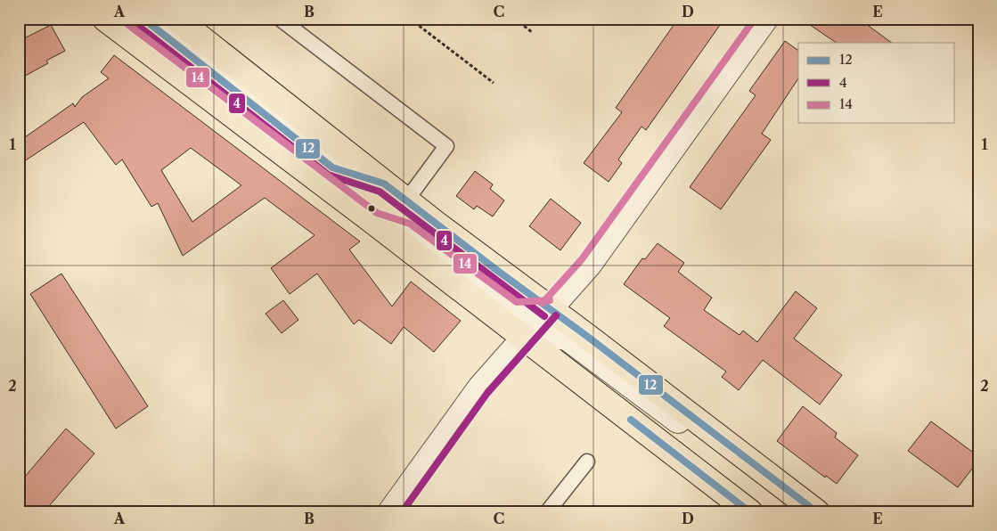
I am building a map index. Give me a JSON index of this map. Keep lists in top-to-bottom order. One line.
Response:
{"lines":["transit line 12","transit line 14","transit line 4"],"legend":["12","4","14"],"grid":{"columns":["A","B","C","D","E"],"rows":["1","2"]}}
